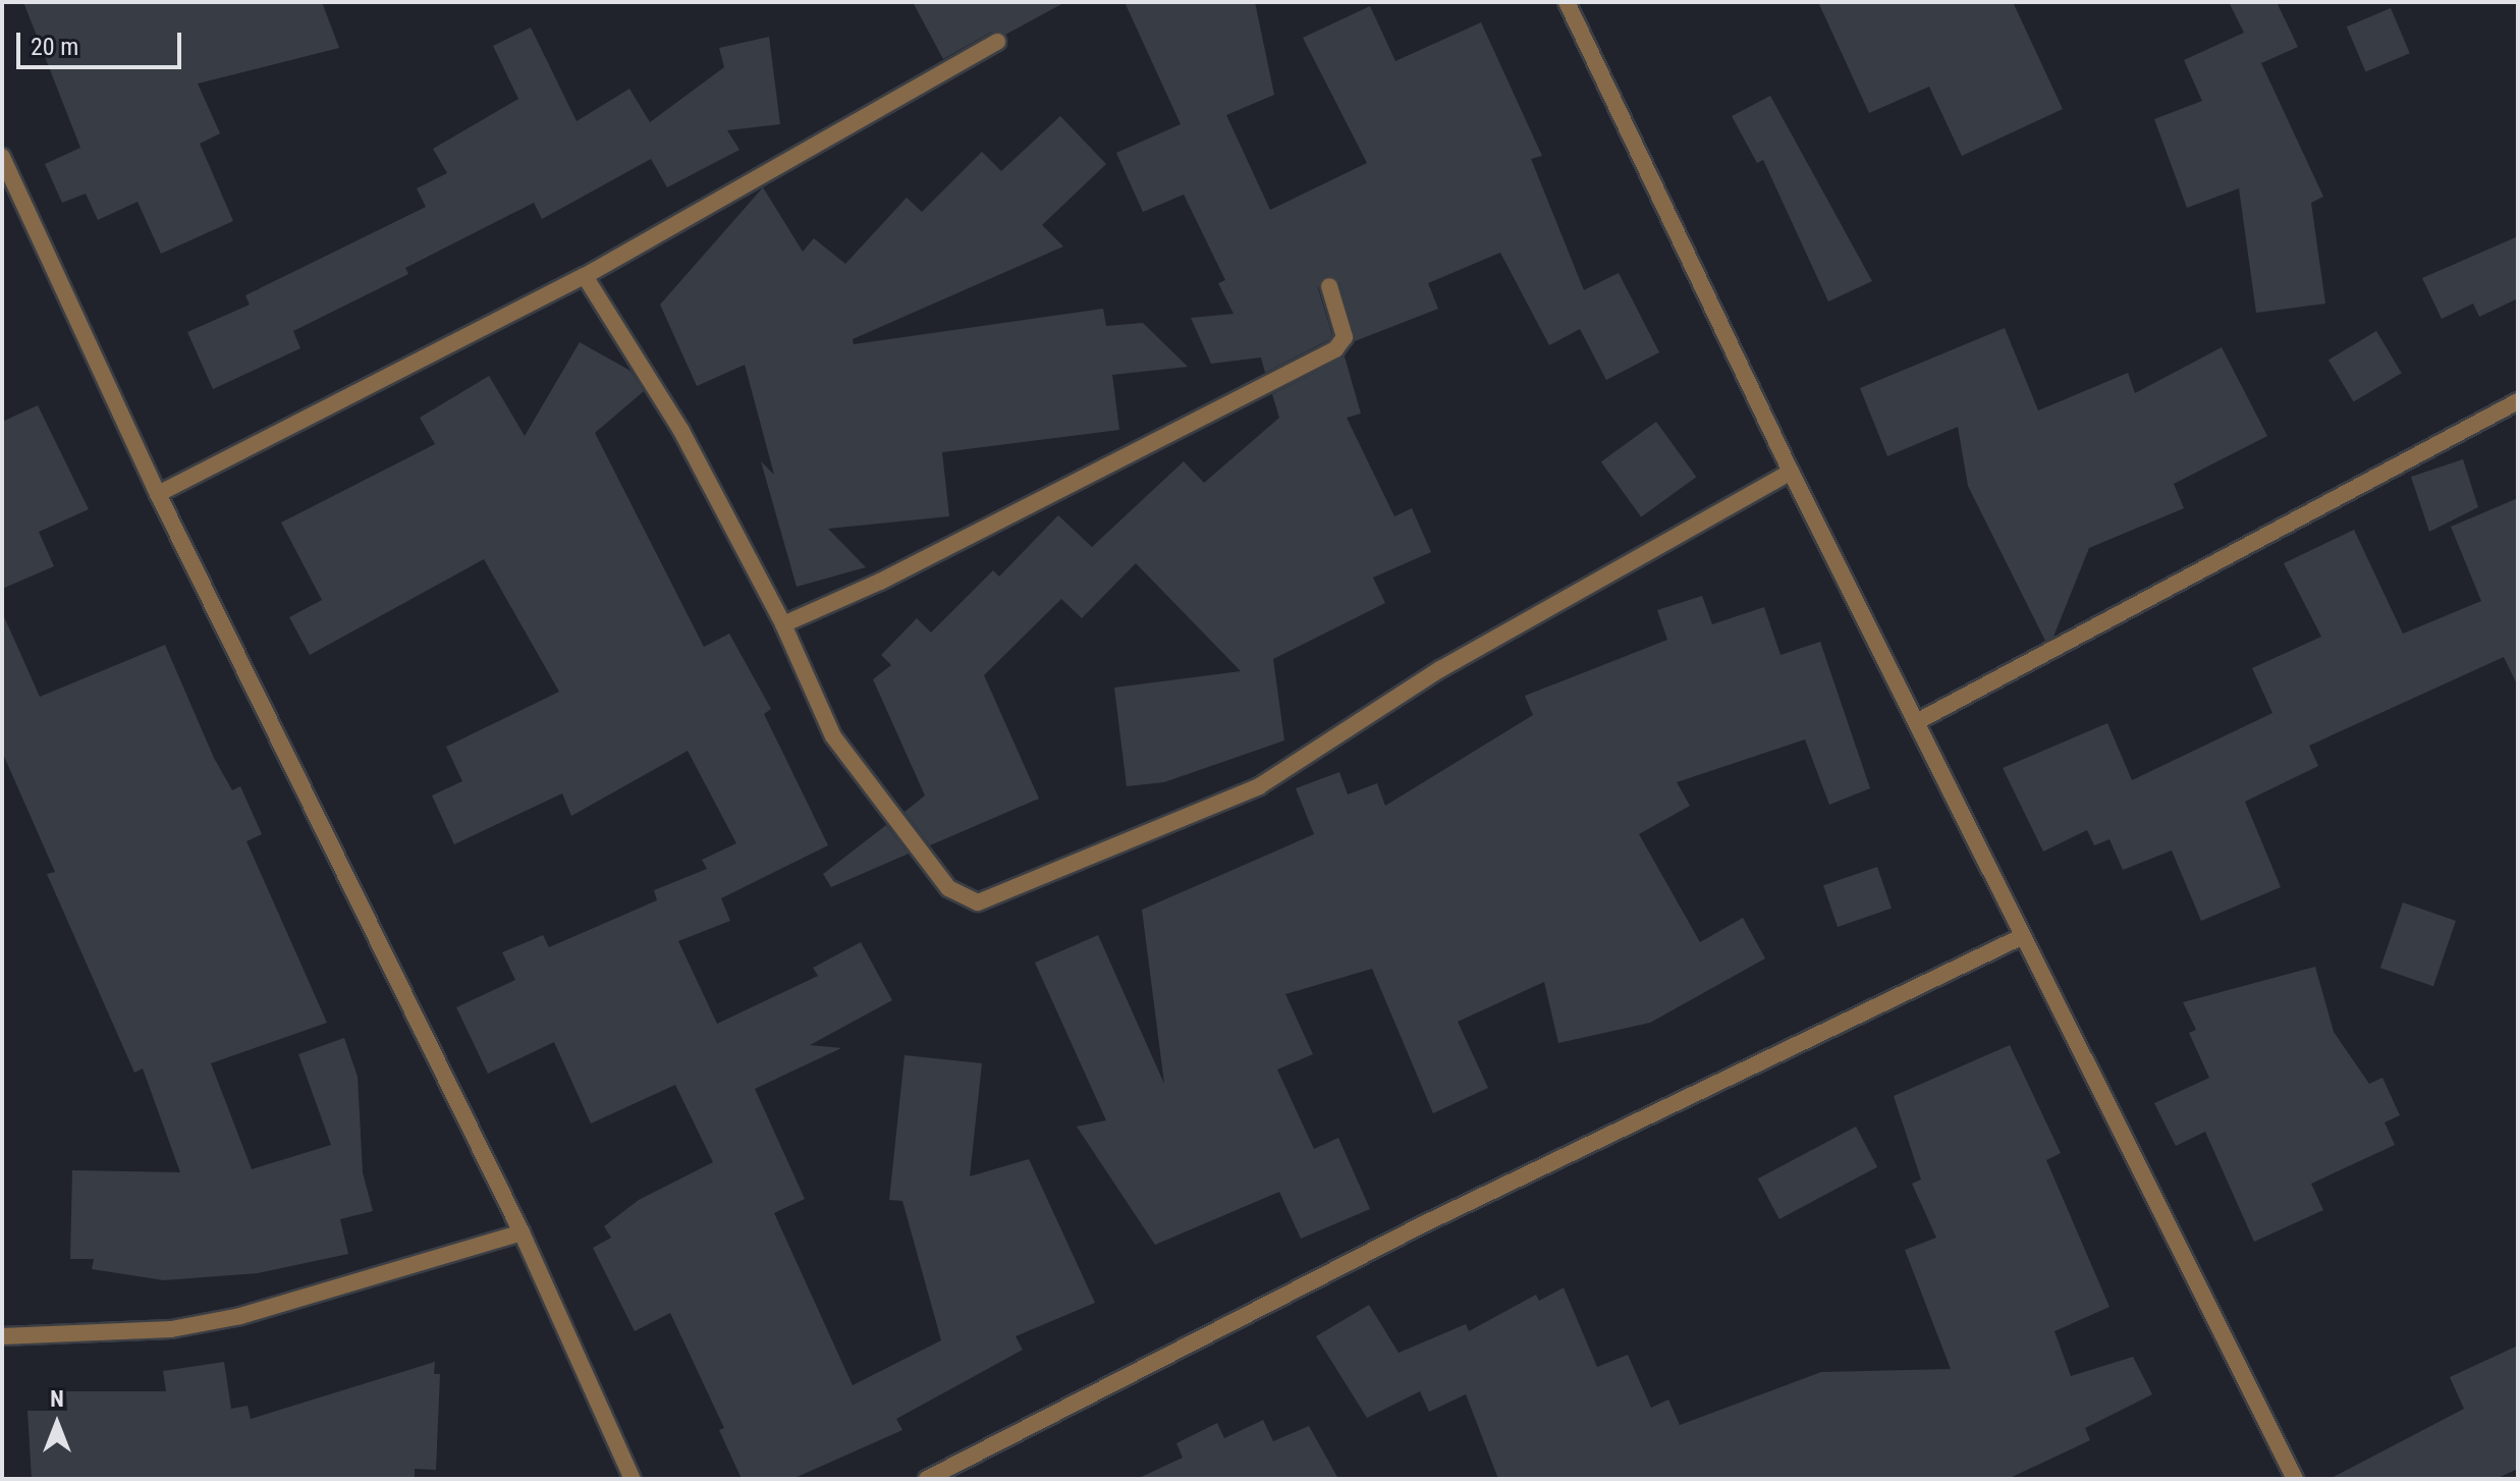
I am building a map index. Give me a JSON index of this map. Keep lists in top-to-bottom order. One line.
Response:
{"scale_bar":"20 m","north":"top"}
